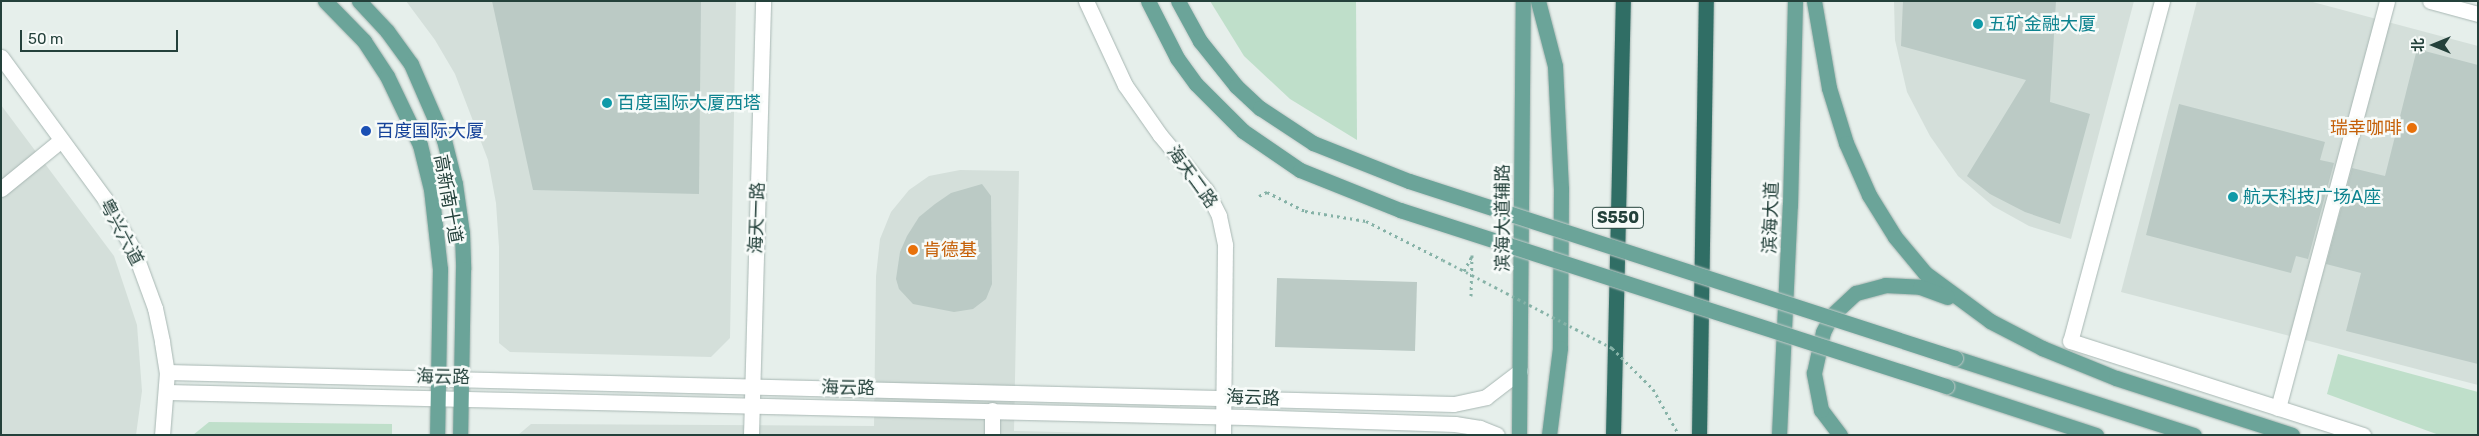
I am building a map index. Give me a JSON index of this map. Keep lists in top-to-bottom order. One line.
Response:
{"streets":{"highway":["S550"],"main road":["高新南十道","滨海大道辅路","滨海大道"],"street":["海天二路","海天一路","粤兴六道","海云路"]},"crossings":[["海天二路","海云路"],["高新南十道","海云路"],["海天一路","海云路"],["滨海大道辅路","海云路"],["粤兴六道","海云路"]],"places":["五矿金融大厦","百度国际大厦西塔","瑞幸咖啡","百度国际大厦","航天科技广场A座","肯德基"],"scale_bar":"50 m","north":"left"}
